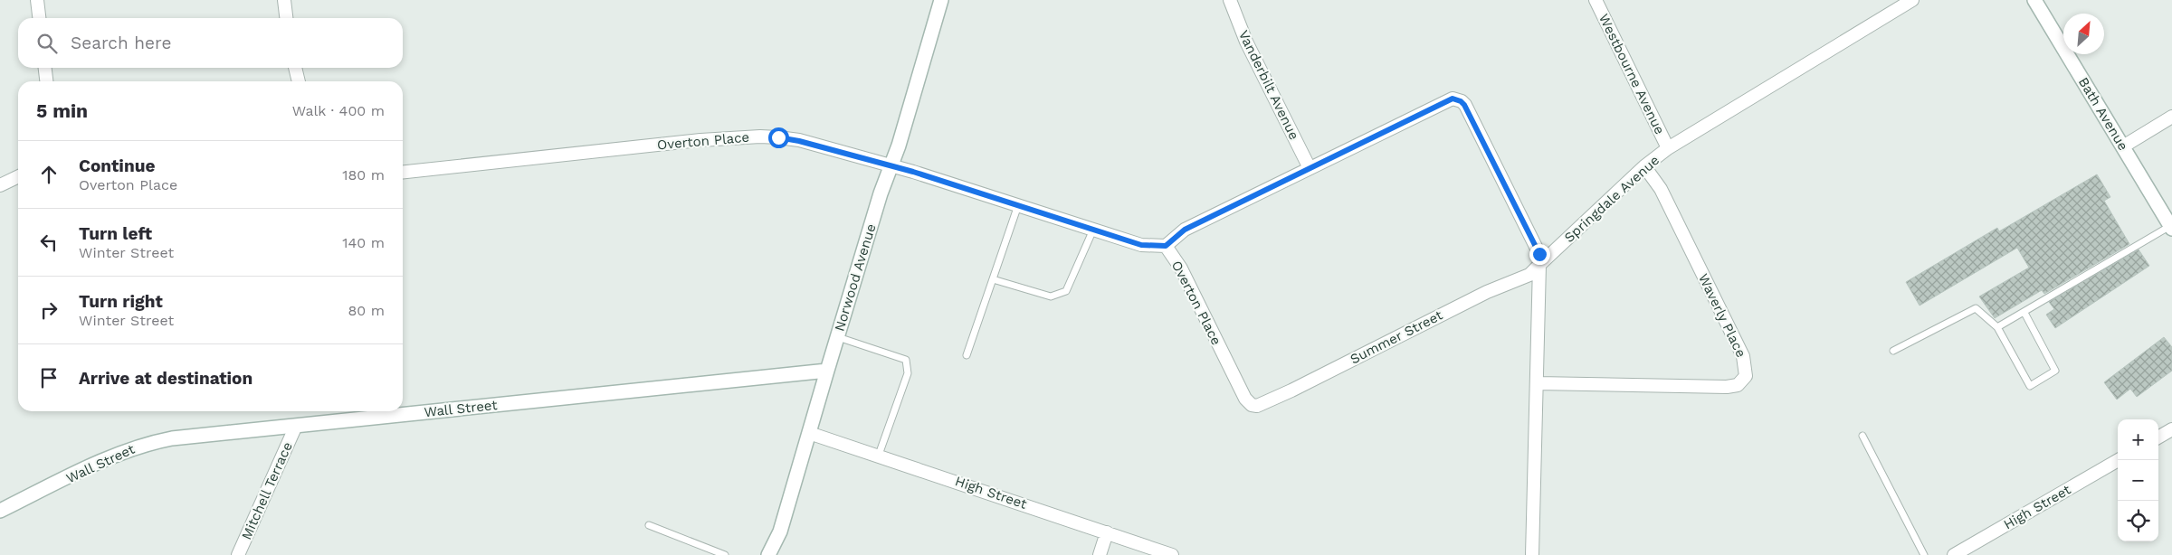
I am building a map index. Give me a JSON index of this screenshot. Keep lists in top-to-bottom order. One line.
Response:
{"streets":{"street":["Westbourne Avenue","Vanderbilt Avenue","Bath Avenue","Overton Place","Springdale Avenue","Norwood Avenue","Waverly Place","Summer Street","Wall Street","Mitchell Terrace","High Street"]},"crossings":[["Westbourne Avenue","Springdale Avenue"],["Overton Place","Norwood Avenue"],["Overton Place","Summer Street"],["Springdale Avenue","Waverly Place"],["Springdale Avenue","Summer Street"],["Norwood Avenue","Wall Street"],["Norwood Avenue","High Street"],["Wall Street","Mitchell Terrace"]],"north":"top right","page":{"search":"Search here","heading":["5 min","Walk · 400 m"],"list":[["Continue","Overton Place","180 m"],["Turn left","Winter Street","140 m"],["Turn right","Winter Street","80 m"],"Arrive at destination"],"map_buttons":["+","−"]}}
